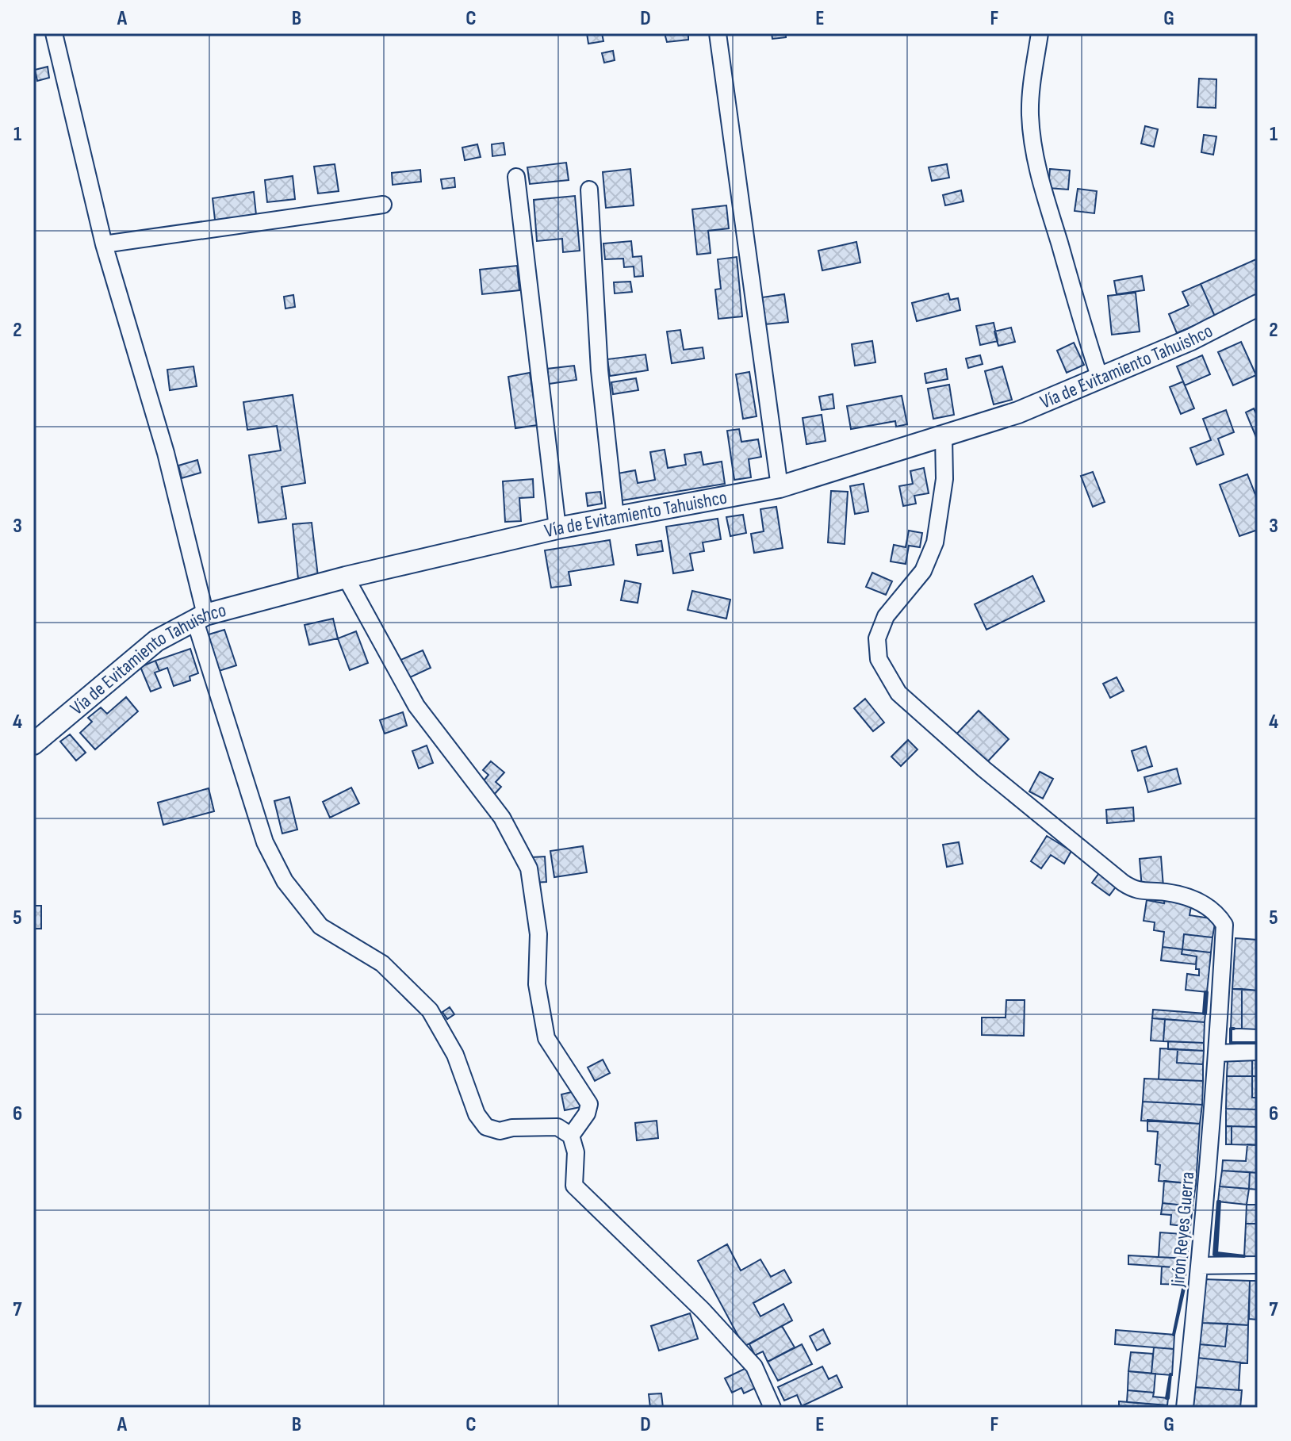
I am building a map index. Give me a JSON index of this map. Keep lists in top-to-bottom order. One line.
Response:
{"streets":{"main road":["Vía de Evitamiento Tahuishco"],"street":["Jirón Reyes Guerra"]},"crossings":[["Vía de Evitamiento Tahuishco","Jirón Reyes Guerra"]],"grid":{"columns":["A","B","C","D","E","F","G"],"rows":["1","2","3","4","5","6","7"]}}
